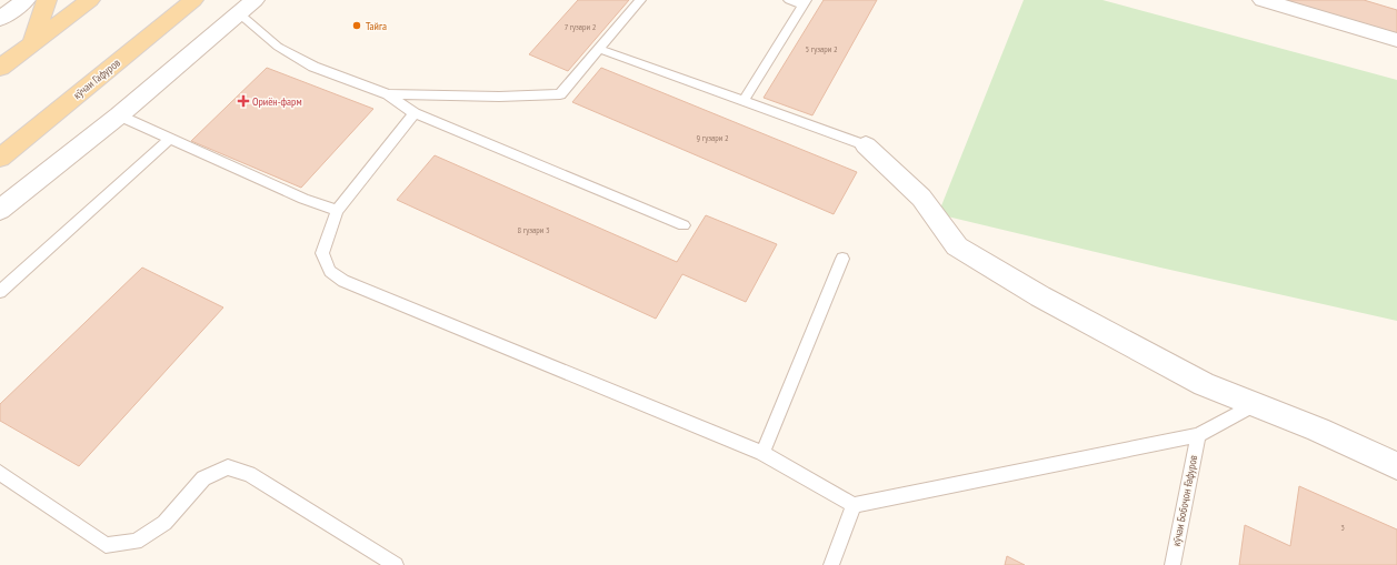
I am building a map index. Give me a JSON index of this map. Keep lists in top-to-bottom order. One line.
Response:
{"streets":{"main road":["кӯчаи Гафуров"],"lane":["кӯчаи Бобоҷон Ғафуров"]},"places":{"other":["Тайга"],"health":["Ориён-фарм"]},"house_numbers":["7 гузари 2","5 гузари 2","9 гузари 2","8 гузари 3","3"]}
